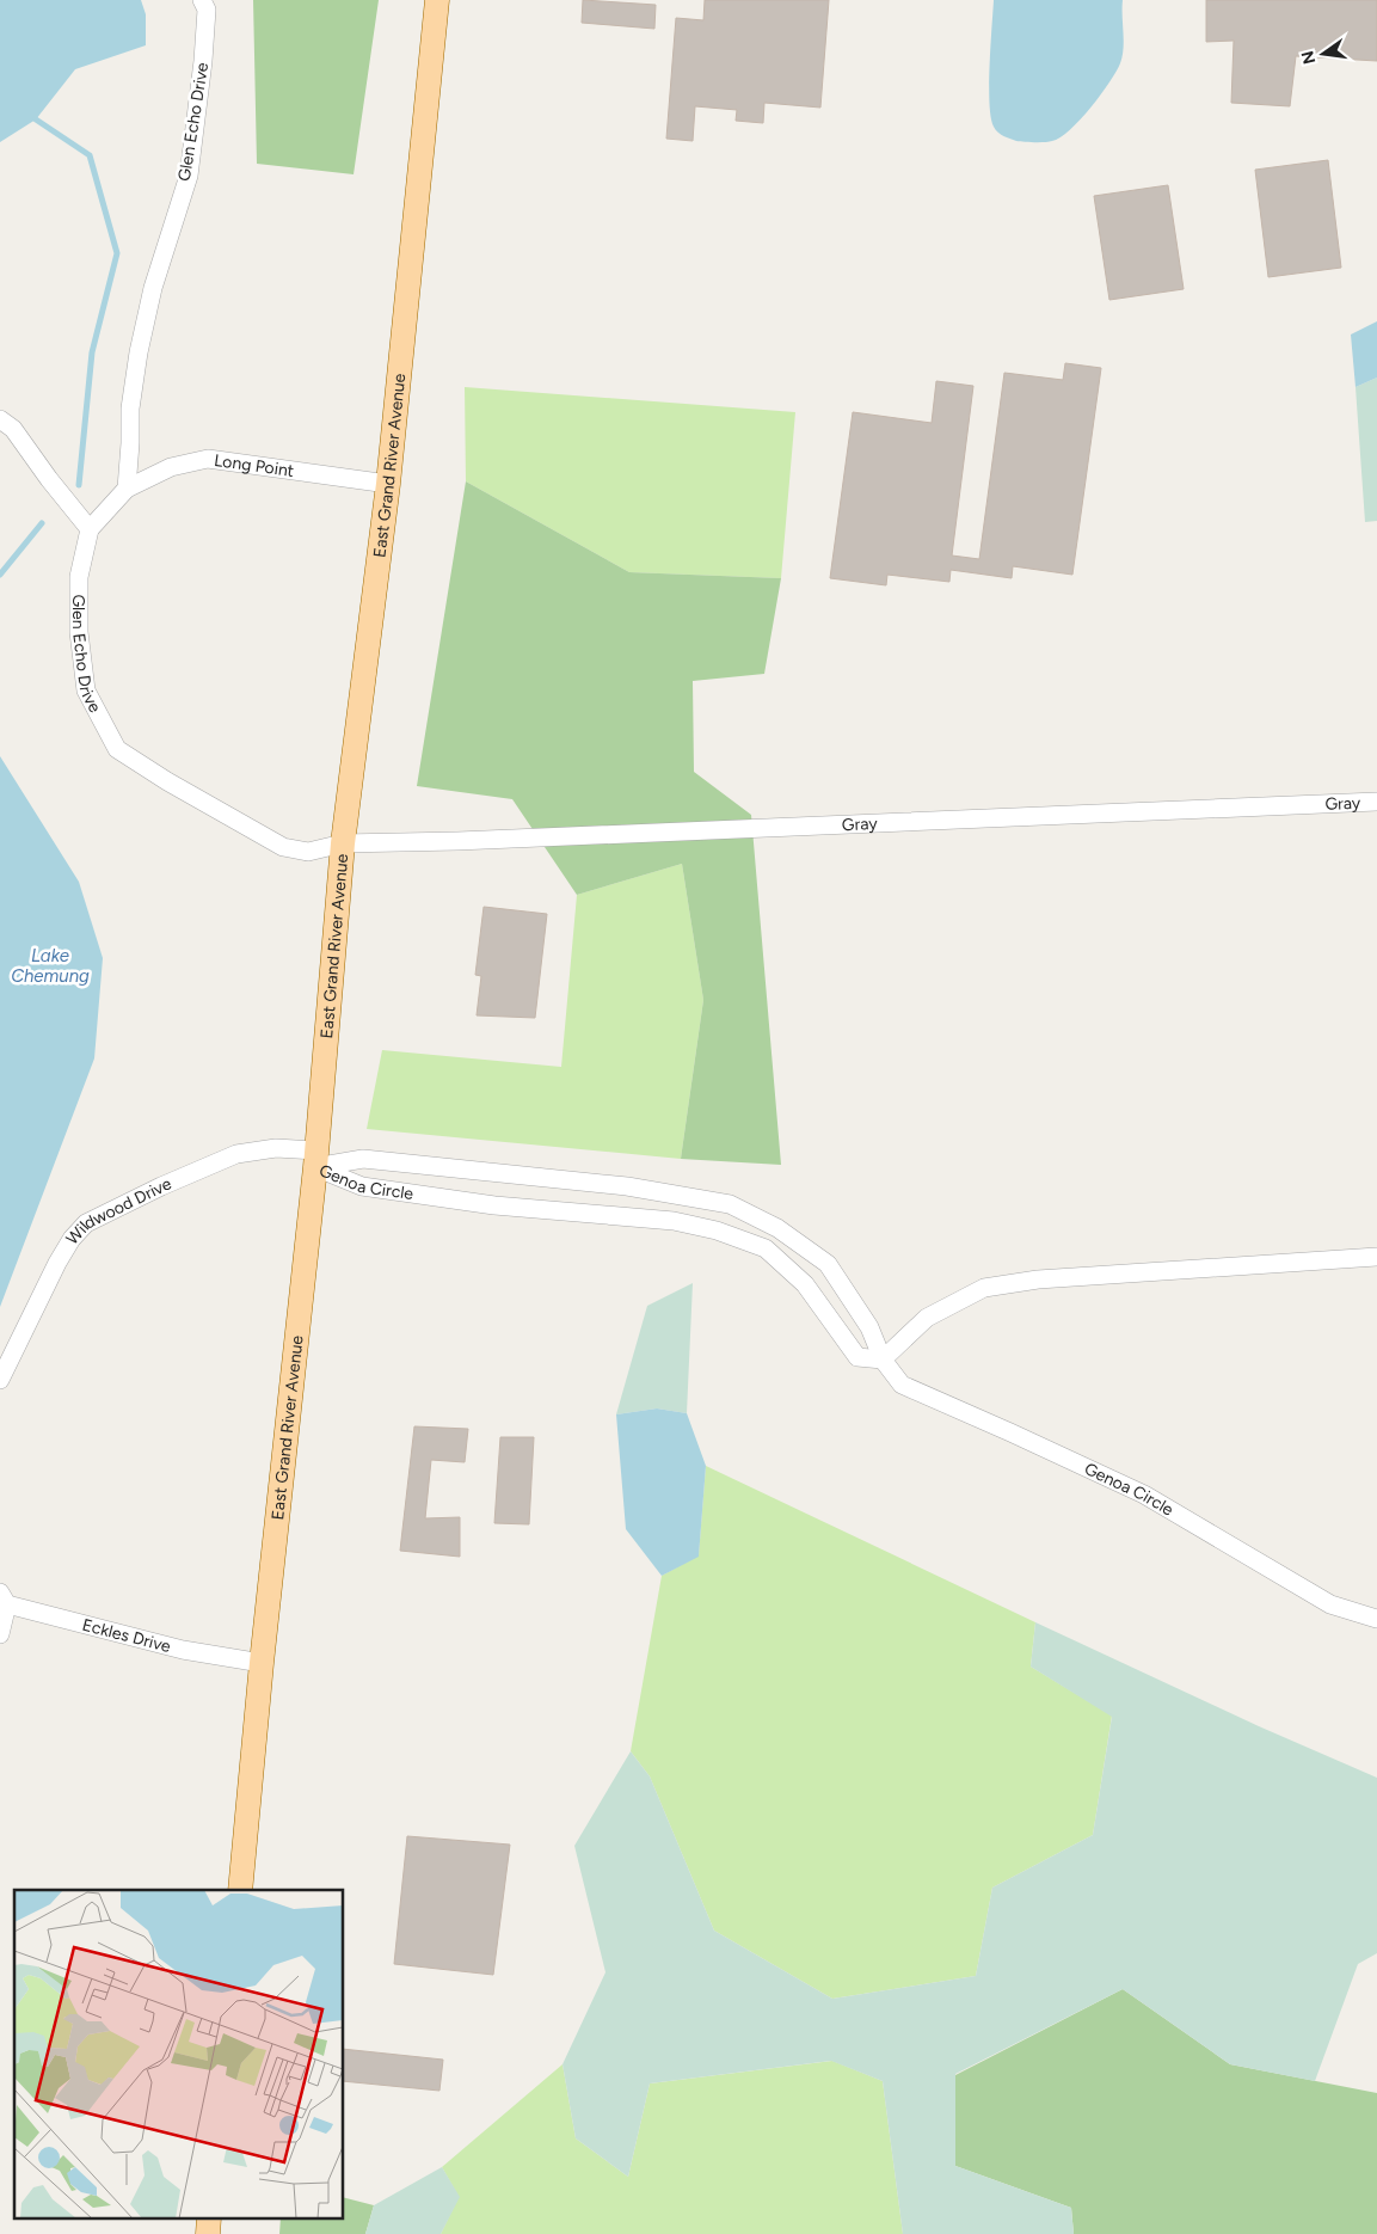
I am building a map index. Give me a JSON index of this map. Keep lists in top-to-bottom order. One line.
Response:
{"streets":{"main road":["East Grand River Avenue"],"street":["Glen Echo Drive","Long Point","Gray","Genoa Circle","Wildwood Drive","Eckles Drive"]},"crossings":[["Glen Echo Drive","East Grand River Avenue"],["Glen Echo Drive","Long Point"],["Glen Echo Drive","Gray"],["East Grand River Avenue","Long Point"],["East Grand River Avenue","Gray"],["East Grand River Avenue","Genoa Circle"],["East Grand River Avenue","Wildwood Drive"],["East Grand River Avenue","Eckles Drive"],["Genoa Circle","Wildwood Drive"]],"water":["Lake Chemung"],"north":"left"}
